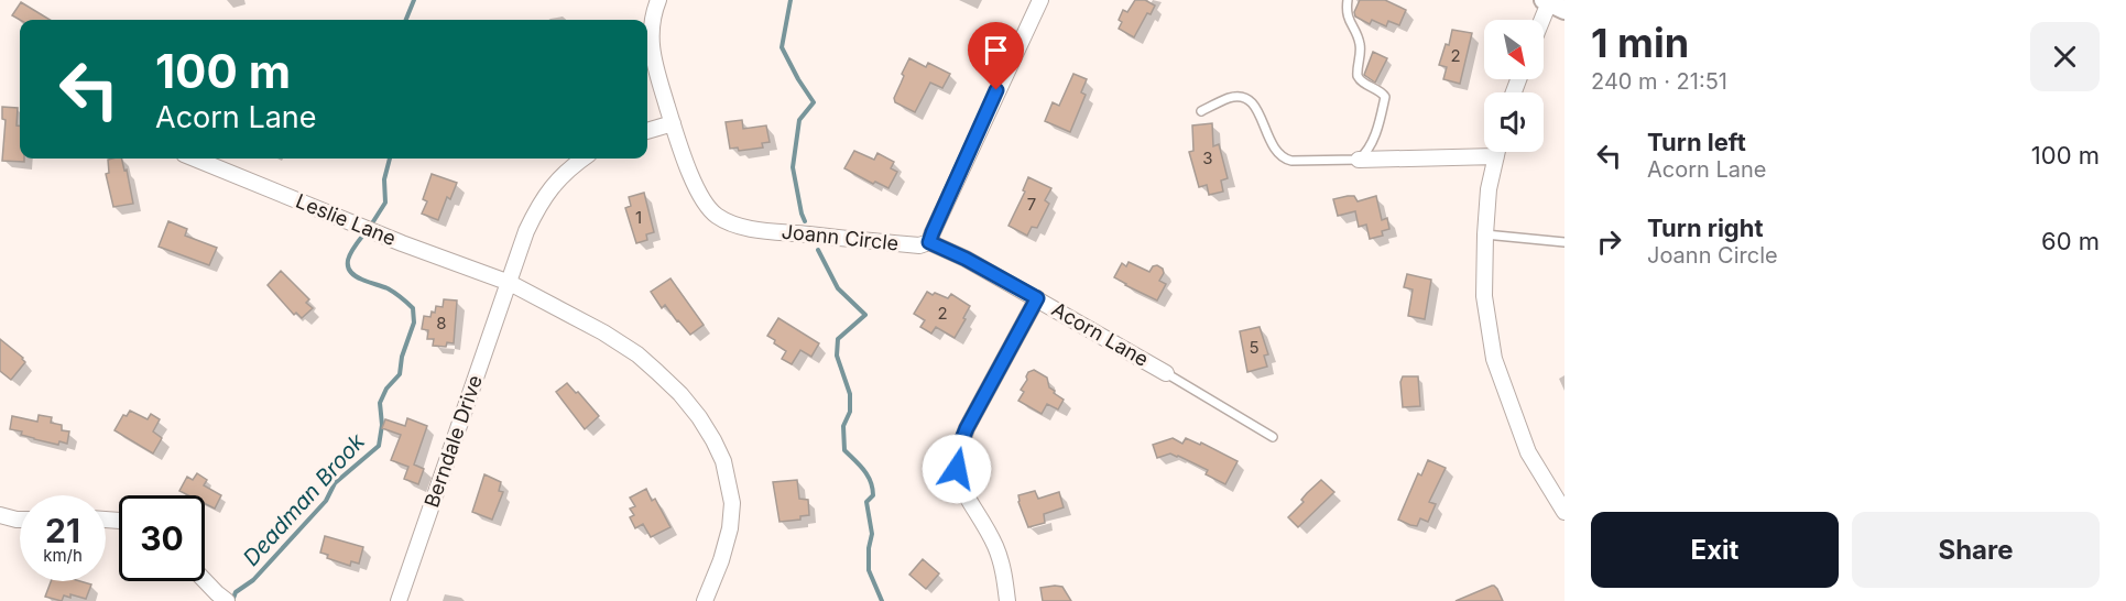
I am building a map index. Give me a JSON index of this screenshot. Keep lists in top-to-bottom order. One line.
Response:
{"streets":{"street":["Leslie Lane","Joann Circle","Acorn Lane","Berndale Drive"]},"crossings":[["Leslie Lane","Berndale Drive"],["Joann Circle","Acorn Lane"]],"water":["Deadman Brook"],"house_numbers":["2","3","7","1","2","8","5"],"north":"bottom right","page":{"heading":["1 min","240 m · 21:51"],"turn":["100 m","Acorn Lane"],"list":[{"name":"Turn left","note":"Acorn Lane","value":"100 m"},{"name":"Turn right","note":"Joann Circle","value":"60 m"}],"speed":"21 km/h","limit":"30","buttons":["Exit","Share"]}}
